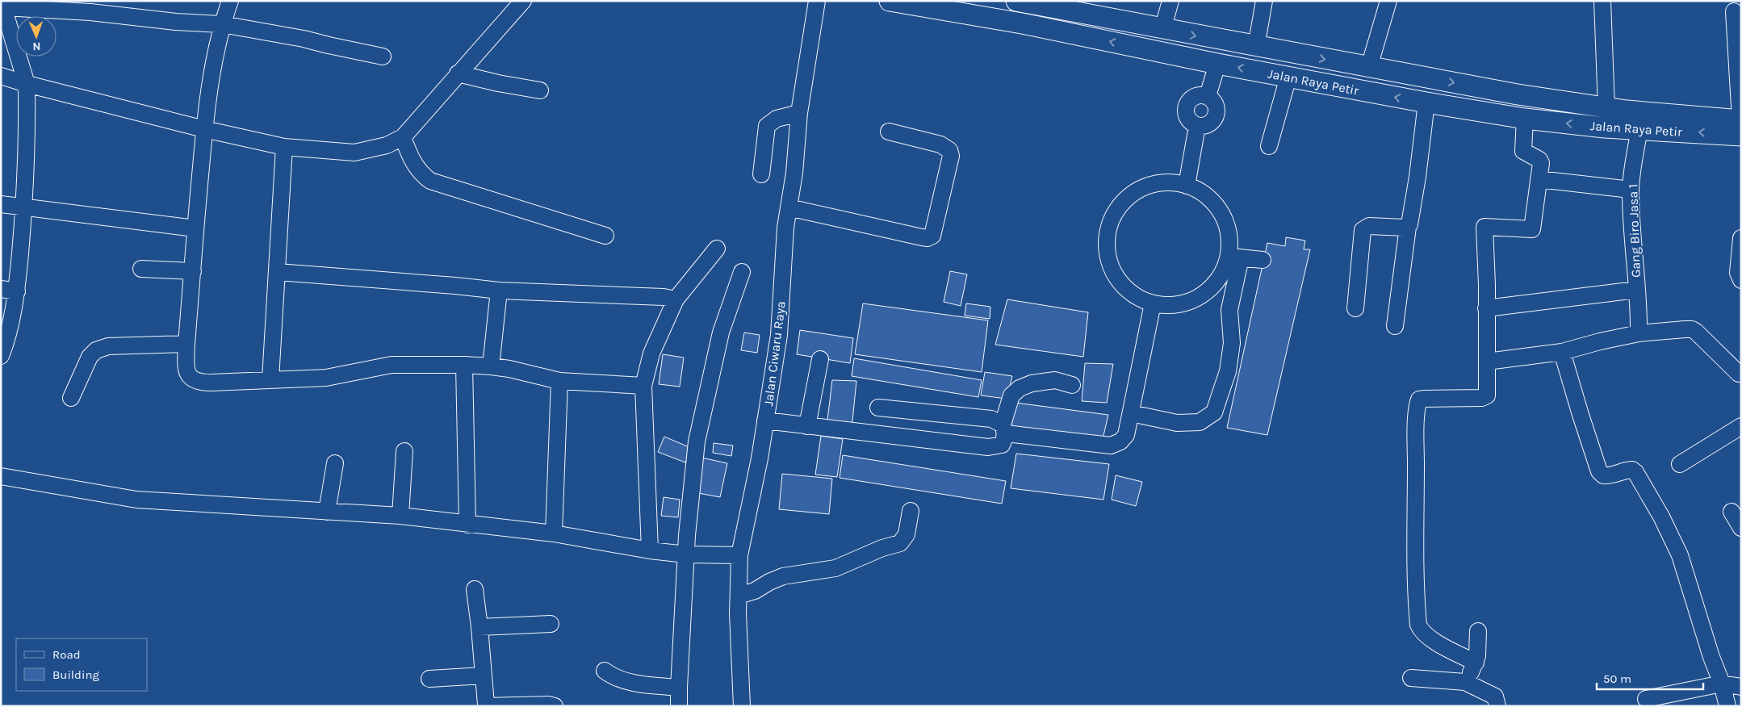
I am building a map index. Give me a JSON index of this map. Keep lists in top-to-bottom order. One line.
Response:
{"streets":{"main road":["Jalan Raya Petir"],"street":["Gang Biro Jasa 1","Jalan Ciwaru Raya"]},"crossings":[["Jalan Raya Petir","Gang Biro Jasa 1"]],"legend":["Road","Building"],"scale_bar":"50 m","north":"bottom"}
